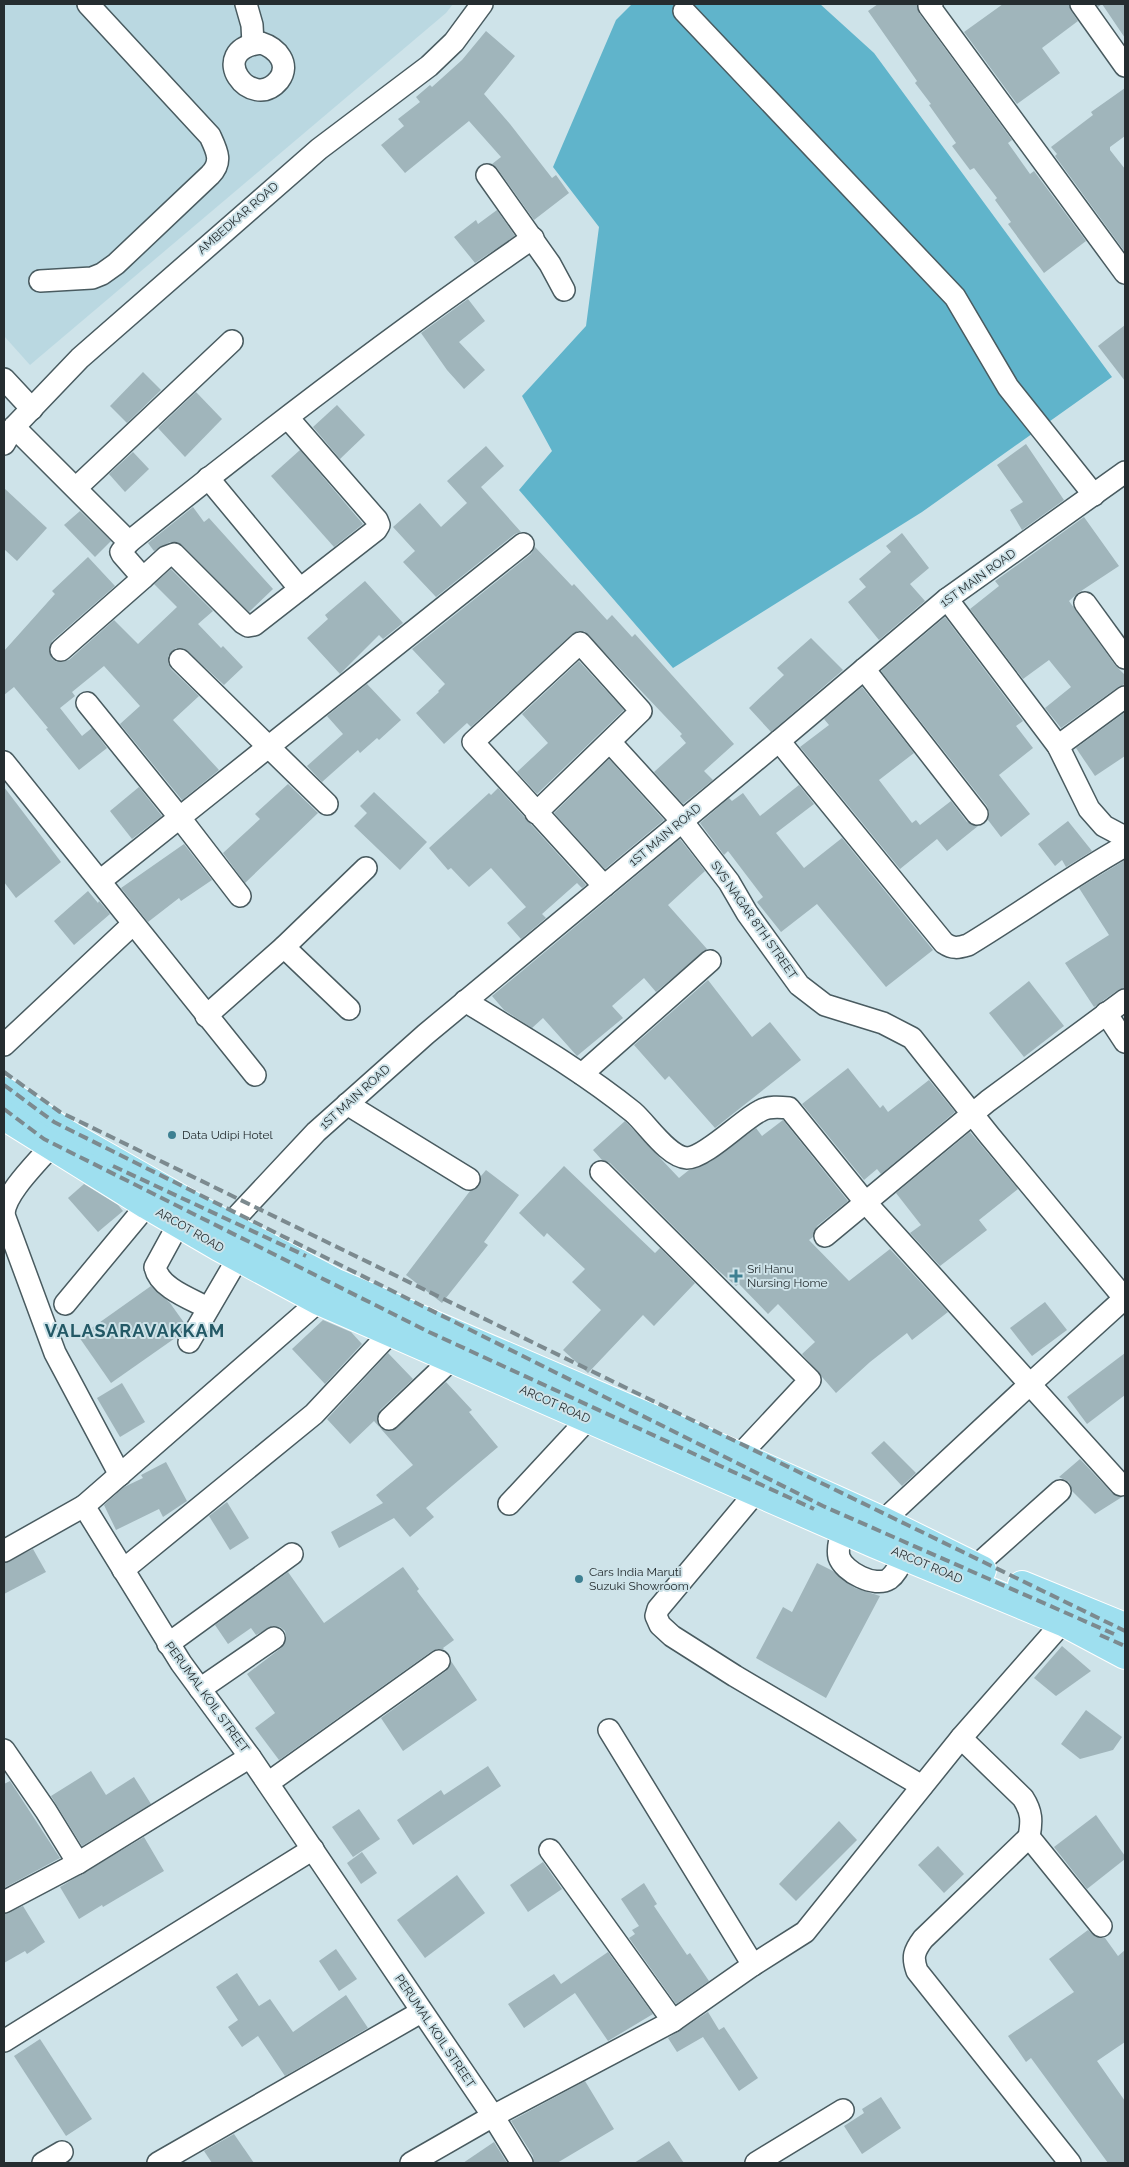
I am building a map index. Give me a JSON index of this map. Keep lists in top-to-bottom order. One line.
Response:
{"streets":{"main road":["ARCOT ROAD"],"street":["AMBEDKAR ROAD","1ST MAIN ROAD","SVS NAGAR 8TH STREET","PERUMAL KOIL STREET"]},"crossings":[["1ST MAIN ROAD","SVS NAGAR 8TH STREET"],["1ST MAIN ROAD","ARCOT ROAD"]],"districts":["VALASARAVAKKAM"],"places":{"other":["Data Udipi Hotel","Cars India Maruti Suzuki Showroom"],"health":["Sri Hanu Nursing Home"]}}
